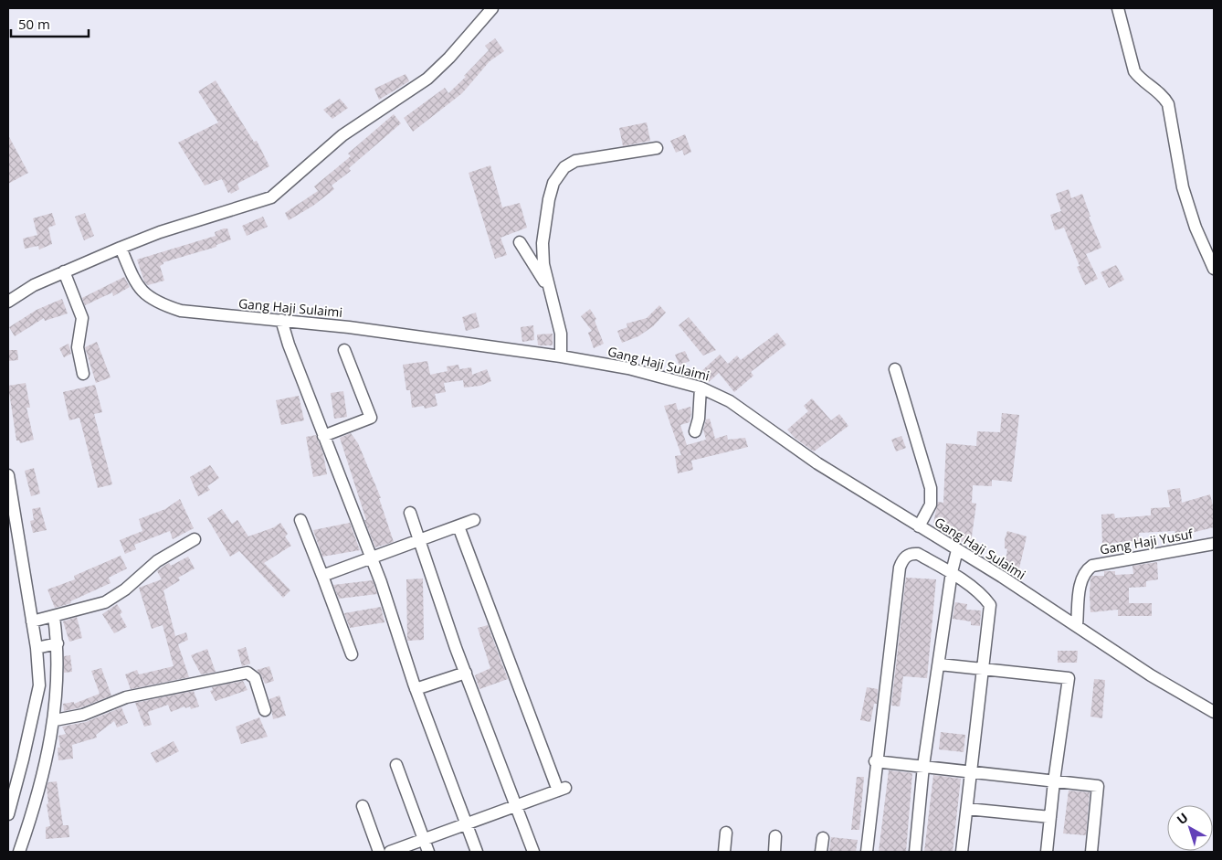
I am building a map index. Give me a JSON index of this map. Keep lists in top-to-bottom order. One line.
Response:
{"streets":{"street":["Gang Haji Sulaimi","Gang Haji Yusuf"]},"crossings":[["Gang Haji Sulaimi","Gang Haji Yusuf"]],"scale_bar":"50 m","north":"top left"}
